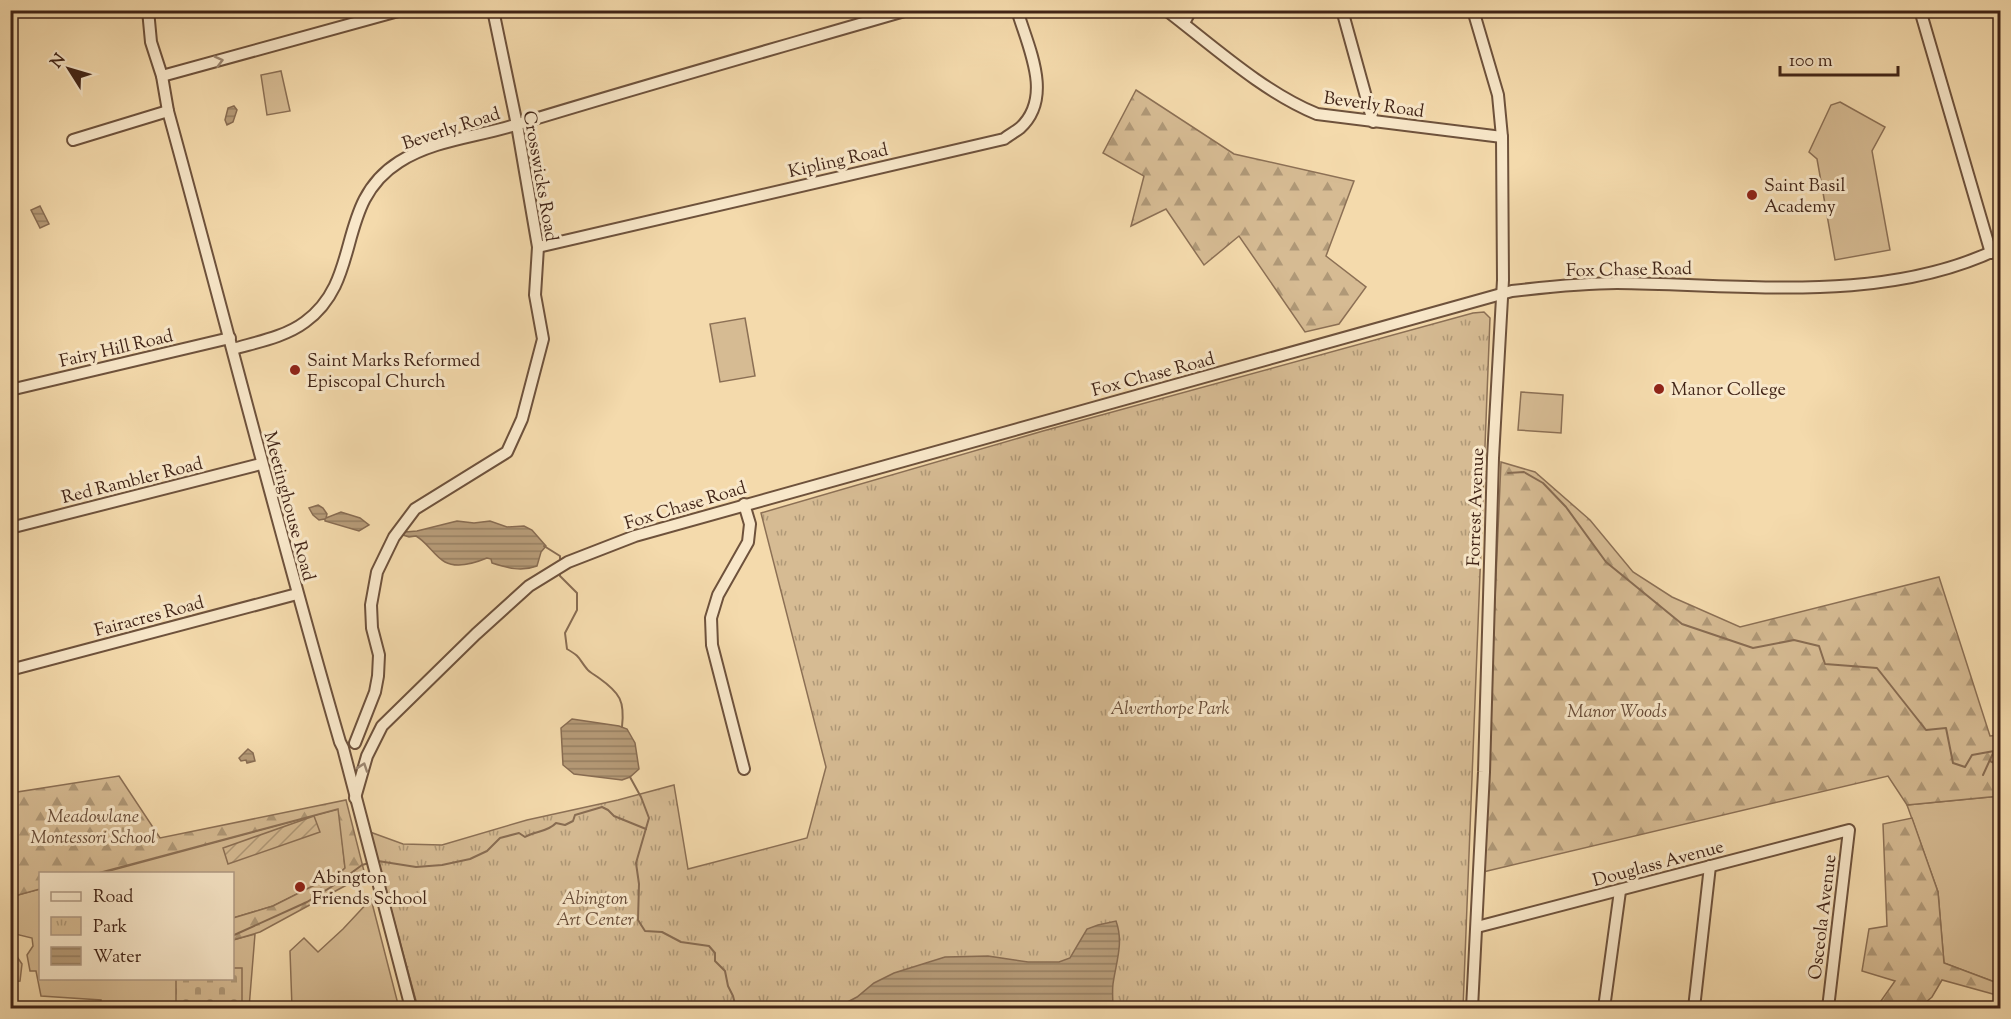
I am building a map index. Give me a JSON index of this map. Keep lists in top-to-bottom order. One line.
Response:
{"streets":{"street":["Beverly Road","Kipling Road","Crosswicks Road","Fox Chase Road","Fairy Hill Road","Red Rambler Road","Meetinghouse Road","Forrest Avenue","Fairacres Road","Douglass Avenue","Osceola Avenue"]},"crossings":[["Beverly Road","Crosswicks Road"],["Beverly Road","Fairy Hill Road"],["Beverly Road","Meetinghouse Road"],["Beverly Road","Forrest Avenue"],["Kipling Road","Crosswicks Road"],["Crosswicks Road","Fox Chase Road"],["Fox Chase Road","Meetinghouse Road"],["Fox Chase Road","Forrest Avenue"],["Fairy Hill Road","Meetinghouse Road"],["Red Rambler Road","Meetinghouse Road"],["Meetinghouse Road","Fairacres Road"],["Forrest Avenue","Douglass Avenue"],["Douglass Avenue","Osceola Avenue"]],"parks":["Alverthorpe Park","Manor Woods","Meadowlane Montessori School","Abington Art Center"],"places":["Saint Basil Academy","Saint Marks Reformed Episcopal Church","Manor College","Abington Friends School"],"legend":["Road","Park","Water"],"scale_bar":"100 m","north":"top left"}
